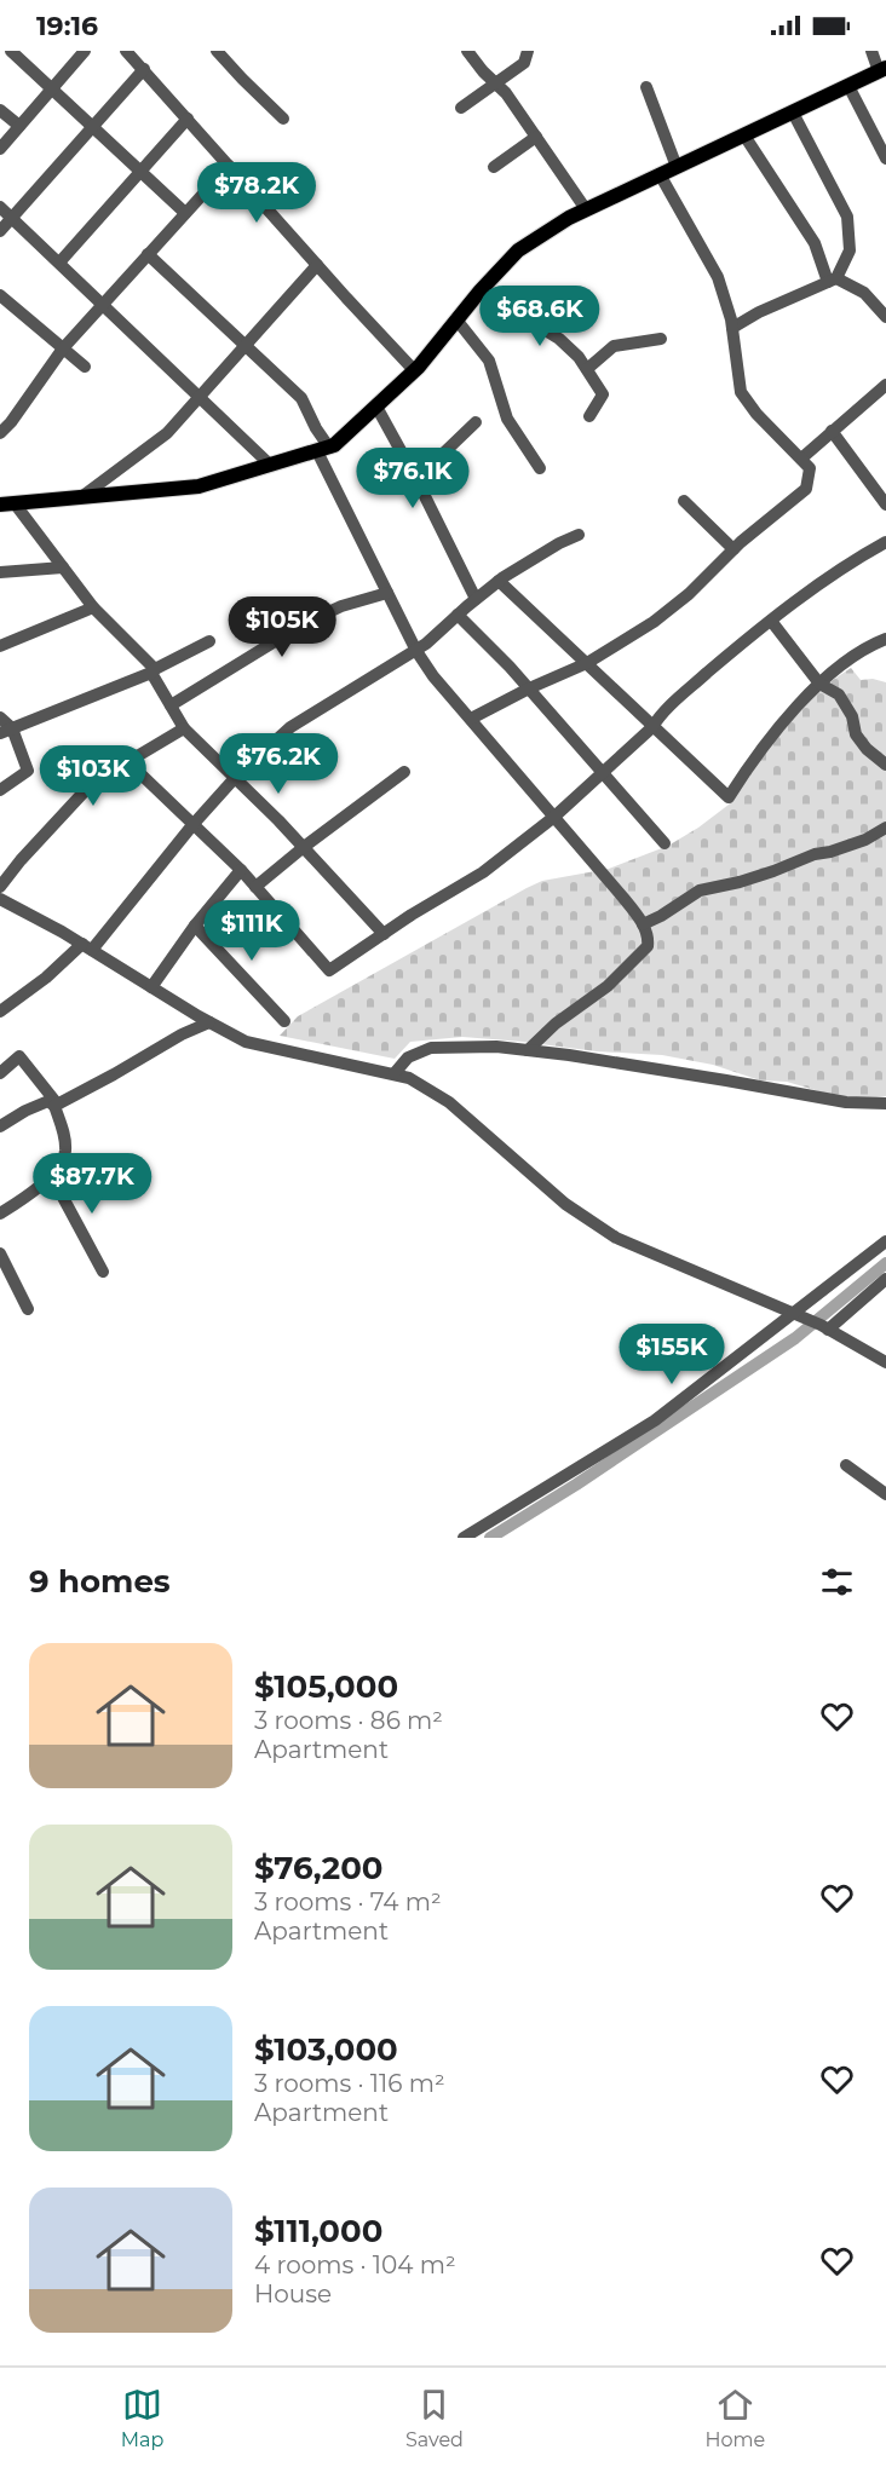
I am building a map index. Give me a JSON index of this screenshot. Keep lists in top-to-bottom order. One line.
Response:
{"page":{"status":"19:16","price":["$78.2K","$68.6K","$76.1K","$105K","$76.2K","$103K","$111K","$87.7K","$155K"],"heading":"9 homes","list":[{"name":"$105,000","note":"3 rooms · 86 m² · Apartment"},{"name":"$76,200","note":"3 rooms · 74 m² · Apartment"},{"name":"$103,000","note":"3 rooms · 116 m² · Apartment"},{"name":"$111,000","note":"4 rooms · 104 m² · House"}],"tabs":["Map","Saved","Home"]}}
